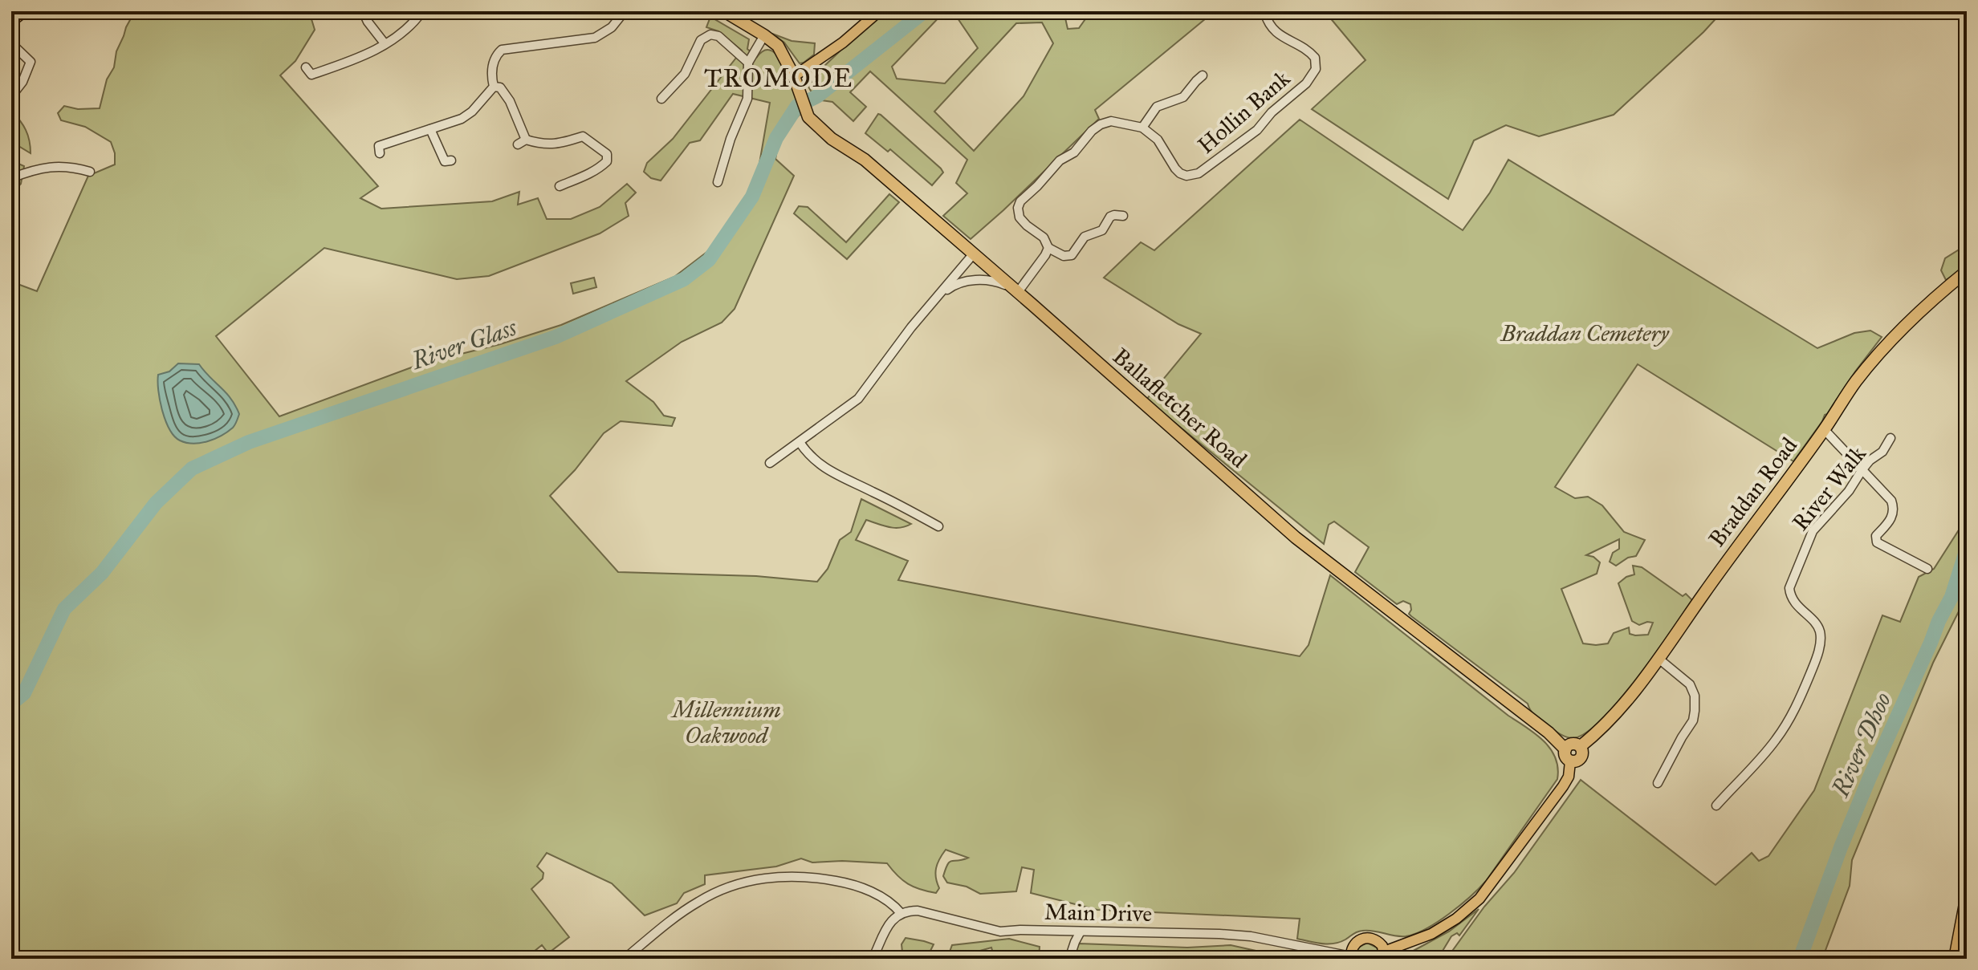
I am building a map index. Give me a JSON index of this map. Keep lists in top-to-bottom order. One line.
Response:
{"streets":{"highway":["Ballafletcher Road","Braddan Road"],"street":["Hollin Bank","River Walk","Main Drive"]},"crossings":[["Ballafletcher Road","Braddan Road"]],"districts":["TROMODE"],"water":["River Glass","River Dhoo"],"parks":["Braddan Cemetery","Millennium Oakwood"]}
